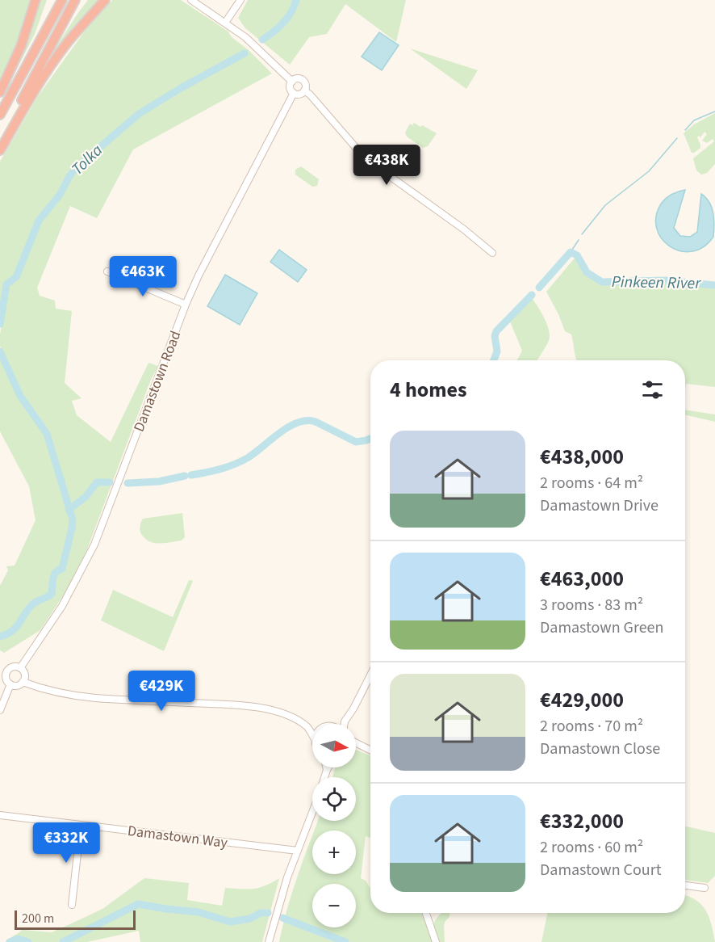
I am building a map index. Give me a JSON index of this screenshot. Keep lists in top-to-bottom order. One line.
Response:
{"streets":{"street":["Damastown Road","Damastown Way"]},"water":["Tolka","Pinkeen River"],"scale_bar":"200 m","north":"right","page":{"price":["€438K","€463K","€429K","€332K"],"heading":"4 homes","list":[{"name":"€438,000","note":"2 rooms · 64 m² · Damastown Drive"},{"name":"€463,000","note":"3 rooms · 83 m² · Damastown Green"},{"name":"€429,000","note":"2 rooms · 70 m² · Damastown Close"},{"name":"€332,000","note":"2 rooms · 60 m² · Damastown Court"}],"map_buttons":["+","−"],"scale":"200 m"}}
